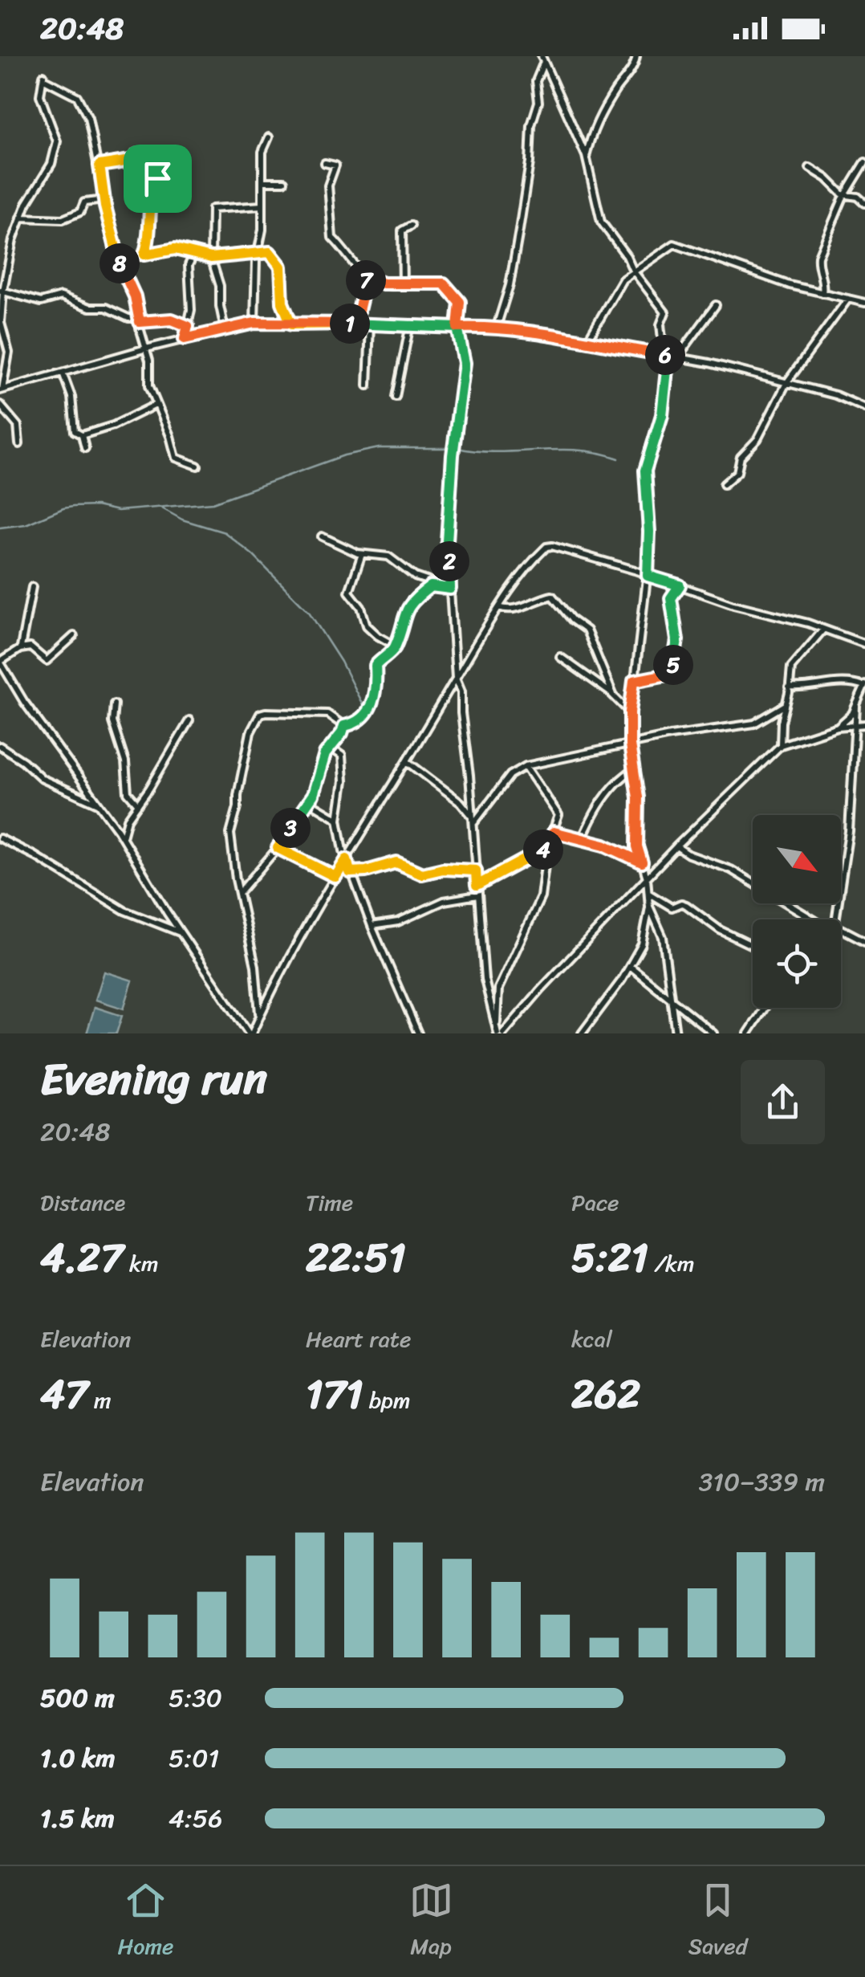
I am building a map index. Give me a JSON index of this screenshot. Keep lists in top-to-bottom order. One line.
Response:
{"north":"bottom right","page":{"status":"20:48","pins":["8","7","1","6","2","5","3","4"],"heading":["Evening run","20:48"],"stats":[["Distance","4.27 km"],["Time","22:51"],["Pace","5:21 /km"],["Elevation","47 m"],["Heart rate","171 bpm"],["kcal","262"]],"chart":["Elevation","310–339 m"],"list":[{"name":"500 m","note":"5:30"},{"name":"1.0 km","note":"5:01"},{"name":"1.5 km","note":"4:56"}],"tabs":["Home","Map","Saved"]}}
